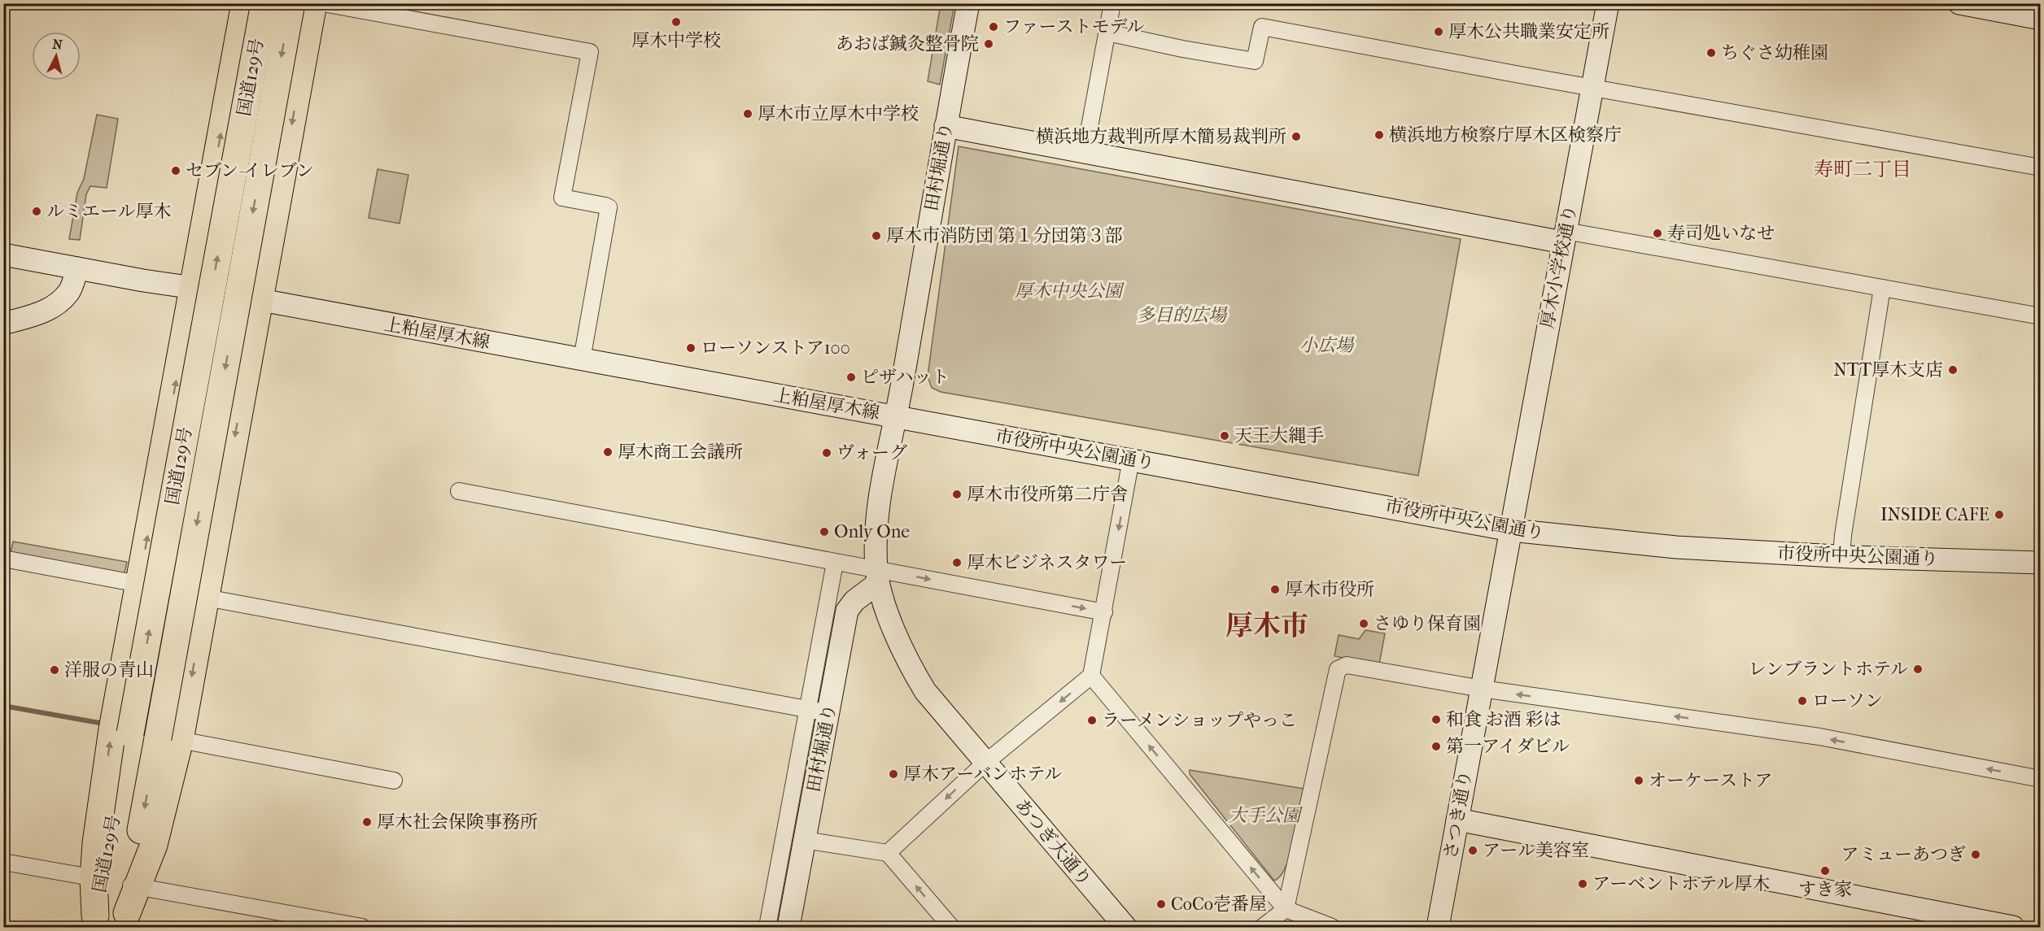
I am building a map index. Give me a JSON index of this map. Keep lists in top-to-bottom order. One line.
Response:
{"streets":{"highway":["国道129号"],"street":["田村堀通り","厚木小学校通り","上粕屋厚木線","市役所中央公園通り","さつき通り","あつぎ大通り"]},"crossings":[["田村堀通り","上粕屋厚木線"],["田村堀通り","市役所中央公園通り"],["田村堀通り","あつぎ大通り"],["厚木小学校通り","市役所中央公園通り"],["厚木小学校通り","さつき通り"],["上粕屋厚木線","市役所中央公園通り"],["市役所中央公園通り","さつき通り"]],"districts":["寿町二丁目","厚木市"],"parks":["厚木中央公園","多目的広場","小広場","大手公園"],"places":["厚木中学校","ファーストモデル","厚木公共職業安定所","あおば鍼灸整骨院","ちぐさ幼稚園","厚木市立厚木中学校","横浜地方検察庁厚木区検察庁","横浜地方裁判所厚木簡易裁判所","セブン-イレブン","ルミエール厚木","寿司処いなせ","厚木市消防団 第１分団第３部","ローソンストア100","NTT厚木支店","ピザハット","天王大縄手","厚木商工会議所","ヴォーグ","厚木市役所第二庁舎","INSIDE CAFE","Only One","厚木ビジネスタワー","厚木市役所","さゆり保育園","レンブラントホテル","洋服の青山","ローソン","和食 お酒 彩は","ラーメンショップやっこ","第一アイダビル","厚木アーバンホテル","オーケーストア","厚木社会保険事務所","アール美容室","アミューあつぎ","すき家","アーベントホテル厚木","CoCo壱番屋"],"north":"top"}
